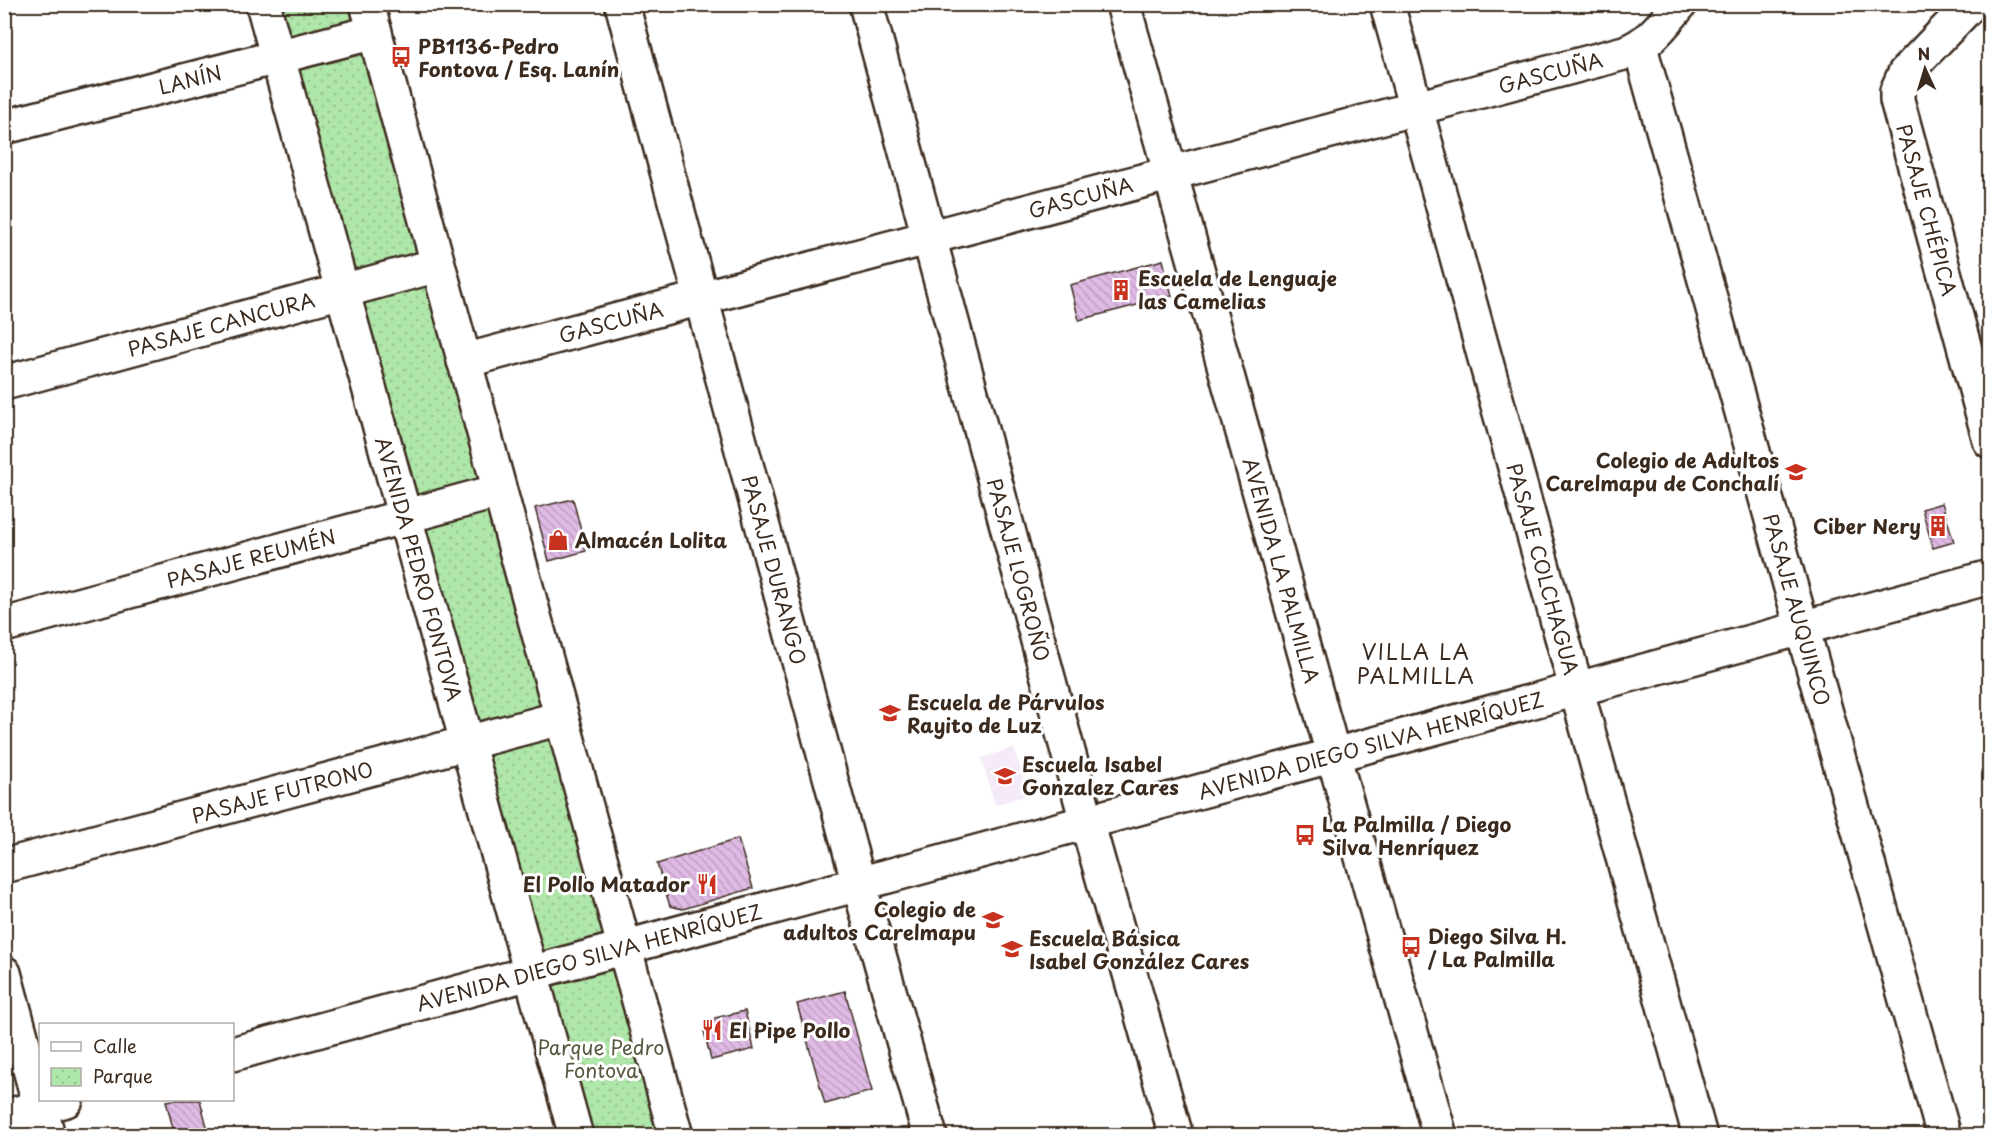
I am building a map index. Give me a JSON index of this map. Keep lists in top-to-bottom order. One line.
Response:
{"streets":{"street":["GASCUÑA","LANÍN","PASAJE CHÉPICA","PASAJE CANCURA","PASAJE REUMÉN","AVENIDA PEDRO FONTOVA","PASAJE DURANGO","AVENIDA LA PALMILLA","PASAJE COLCHAGUA","PASAJE LOGROÑO","PASAJE AUQUINCO","AVENIDA DIEGO SILVA HENRÍQUEZ","PASAJE FUTRONO"]},"crossings":[["GASCUÑA","PASAJE DURANGO"],["GASCUÑA","AVENIDA LA PALMILLA"],["GASCUÑA","PASAJE COLCHAGUA"],["GASCUÑA","PASAJE LOGROÑO"],["GASCUÑA","PASAJE AUQUINCO"],["LANÍN","AVENIDA PEDRO FONTOVA"],["PASAJE CANCURA","AVENIDA PEDRO FONTOVA"],["PASAJE REUMÉN","AVENIDA PEDRO FONTOVA"],["AVENIDA PEDRO FONTOVA","AVENIDA DIEGO SILVA HENRÍQUEZ"],["AVENIDA PEDRO FONTOVA","PASAJE FUTRONO"],["PASAJE DURANGO","AVENIDA DIEGO SILVA HENRÍQUEZ"],["AVENIDA LA PALMILLA","AVENIDA DIEGO SILVA HENRÍQUEZ"],["PASAJE COLCHAGUA","AVENIDA DIEGO SILVA HENRÍQUEZ"],["PASAJE LOGROÑO","AVENIDA DIEGO SILVA HENRÍQUEZ"],["PASAJE AUQUINCO","AVENIDA DIEGO SILVA HENRÍQUEZ"]],"districts":["VILLA LA PALMILLA"],"parks":["Parque Pedro Fontova"],"places":{"bus stop":["PB1136-Pedro Fontova / Esq. Lanín","La Palmilla / Diego Silva Henríquez","Diego Silva H. / La Palmilla"],"building":["Escuela de Lenguaje las Camelias","Ciber Nery"],"school or university":["Colegio de Adultos Carelmapu de Conchalí","Escuela de Párvulos Rayito de Luz","Escuela Isabel Gonzalez Cares","Colegio de adultos Carelmapu","Escuela Básica Isabel González Cares"],"shop":["Almacén Lolita"],"restaurant":["El Pollo Matador","El Pipe Pollo"]},"legend":["Calle","Parque"],"north":"top"}
